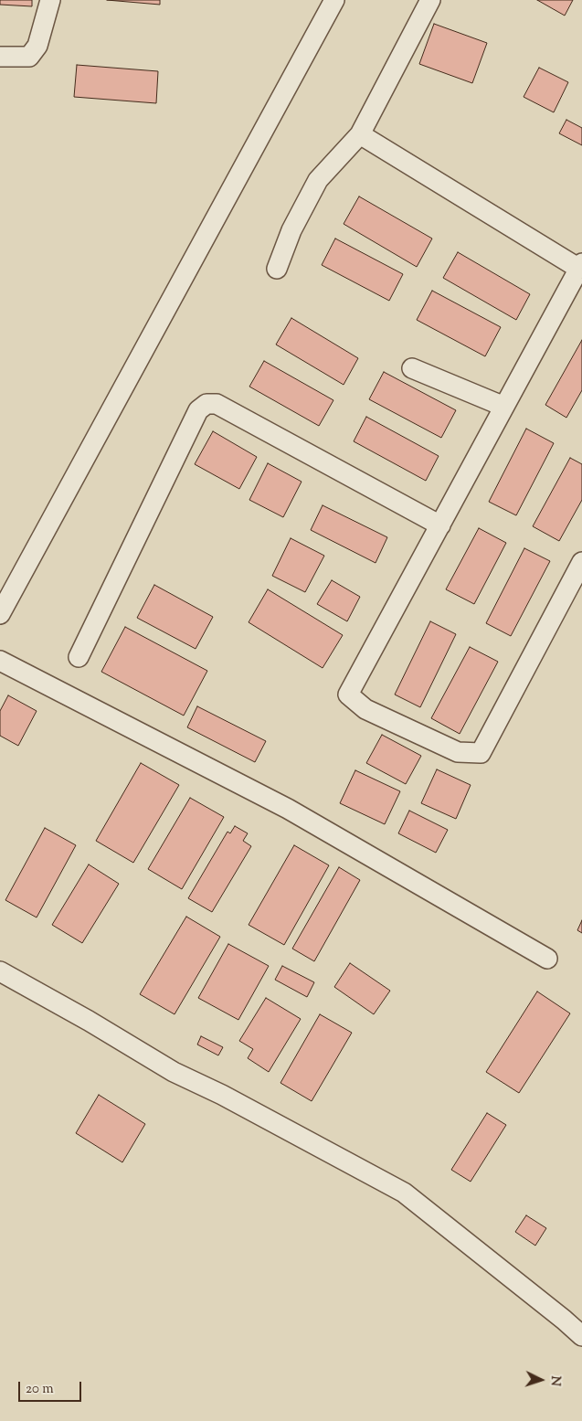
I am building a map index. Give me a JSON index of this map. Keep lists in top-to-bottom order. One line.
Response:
{"scale_bar":"20 m","north":"right"}
